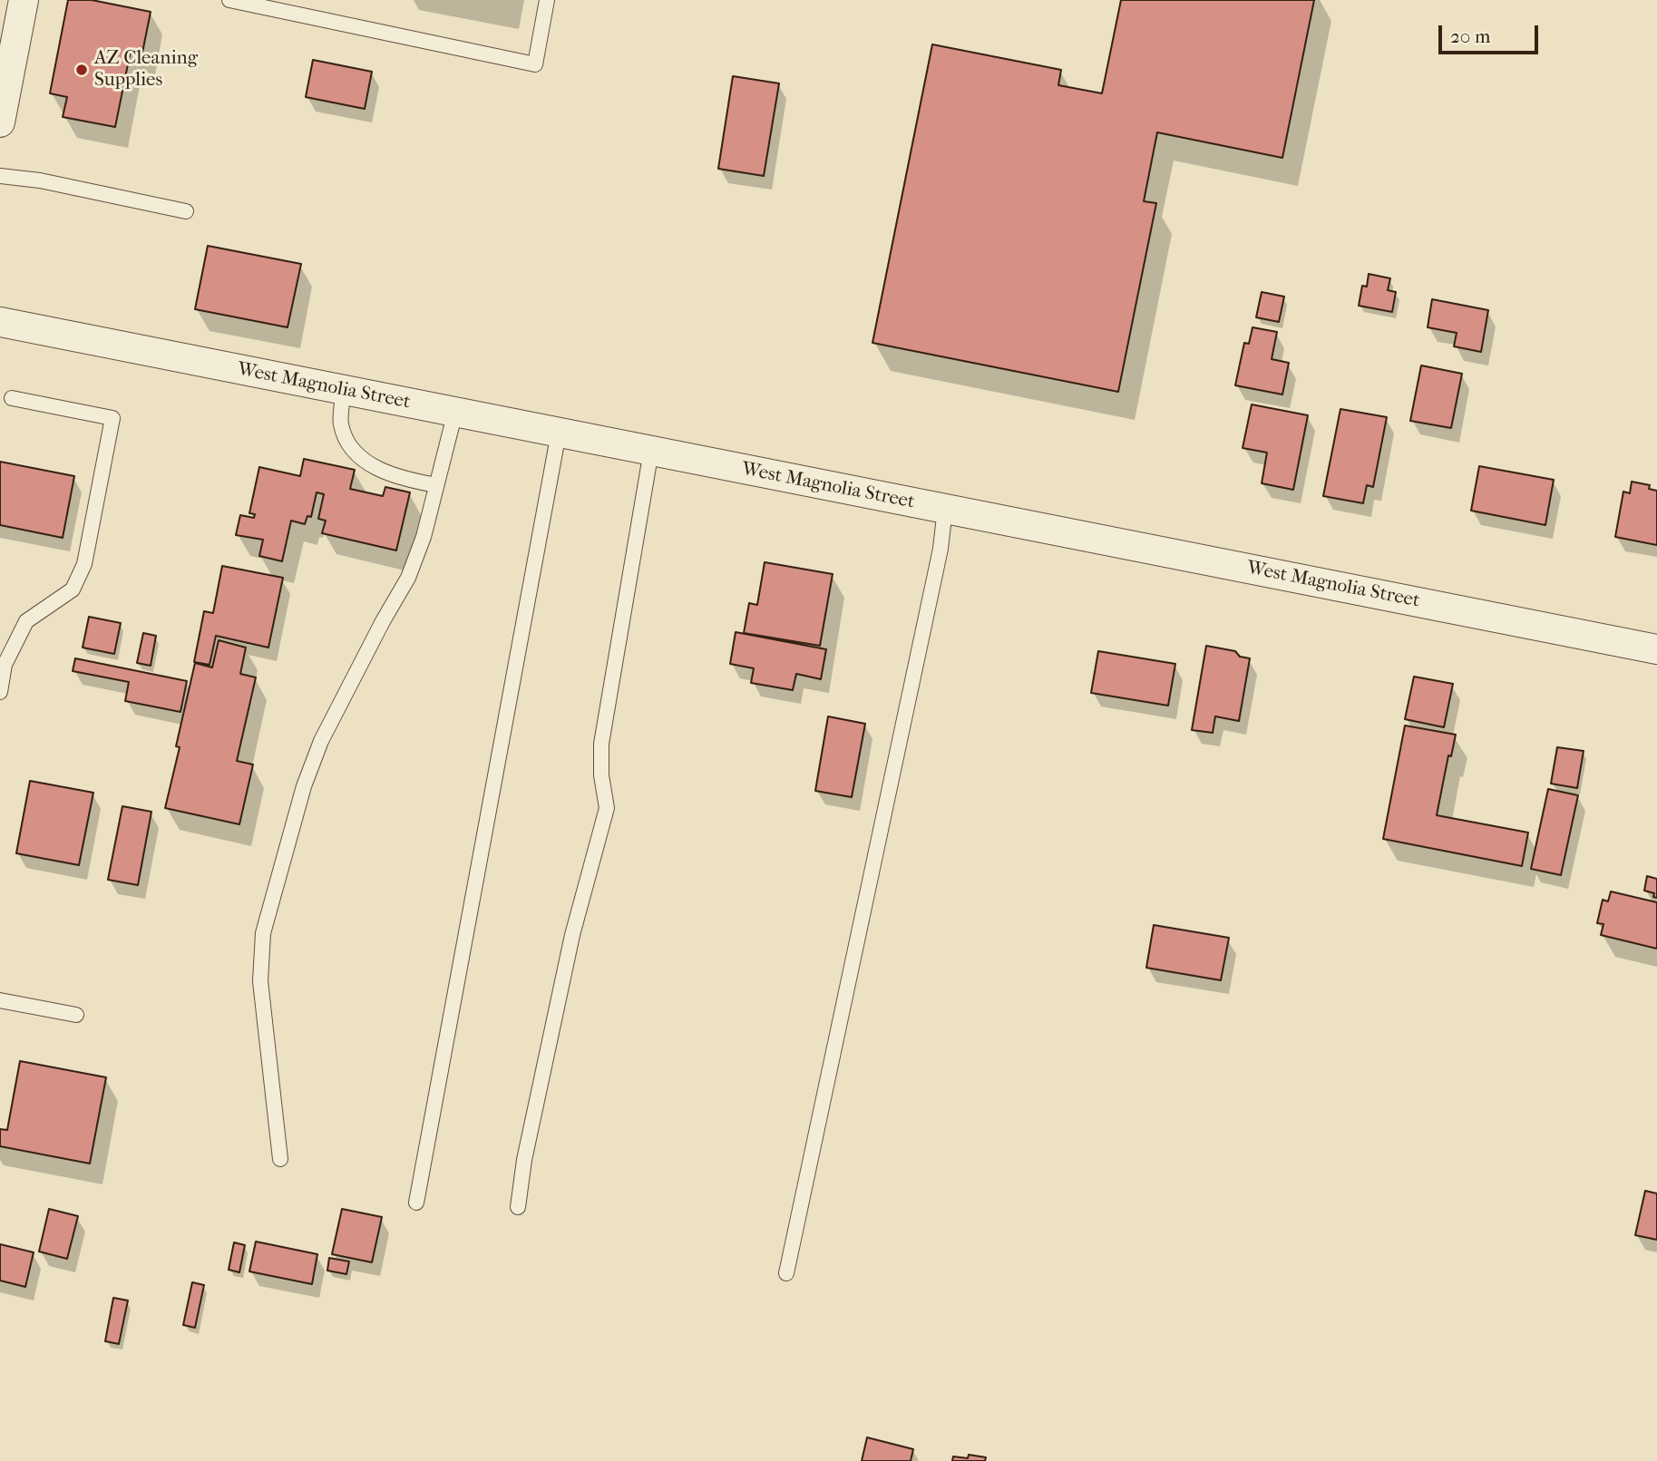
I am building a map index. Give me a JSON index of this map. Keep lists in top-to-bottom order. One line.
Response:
{"streets":{"street":["West Magnolia Street"]},"places":["AZ Cleaning Supplies"],"scale_bar":"20 m"}
